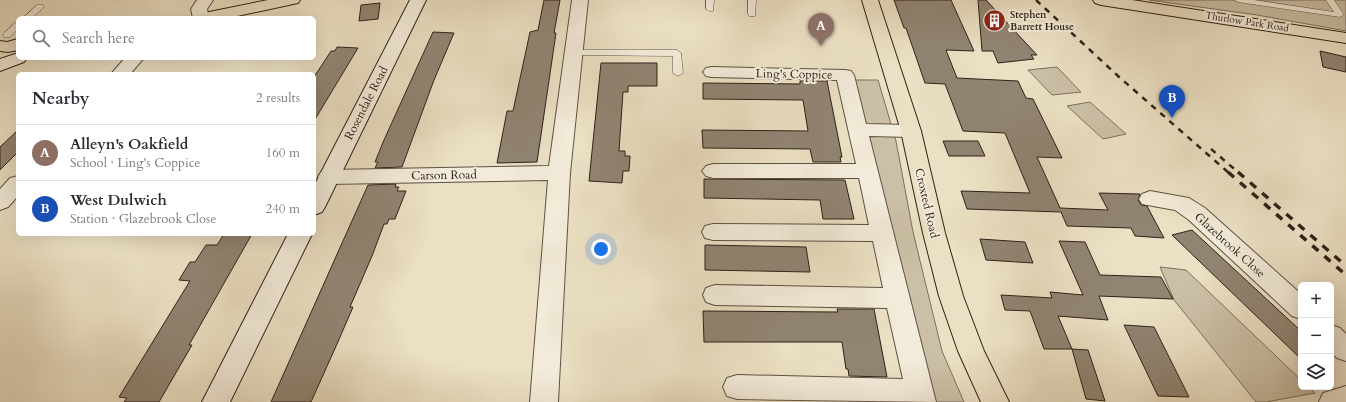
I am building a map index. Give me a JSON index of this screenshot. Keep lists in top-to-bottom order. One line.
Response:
{"streets":{"main road":["Thurlow Park Road","Croxted Road"],"street":["Ling's Coppice","Rosendale Road","Carson Road","Glazebrook Close"]},"crossings":[["Rosendale Road","Carson Road"]],"places":{"building":["Stephen Barrett House"]},"page":{"pins":["A","B"],"search":"Search here","heading":["Nearby","2 results"],"list":[{"mark":"A","name":"Alleyn's Oakfield","note":"School · Ling's Coppice","value":"160 m"},{"mark":"B","name":"West Dulwich","note":"Station · Glazebrook Close","value":"240 m"}],"map_buttons":["+","−"]}}
